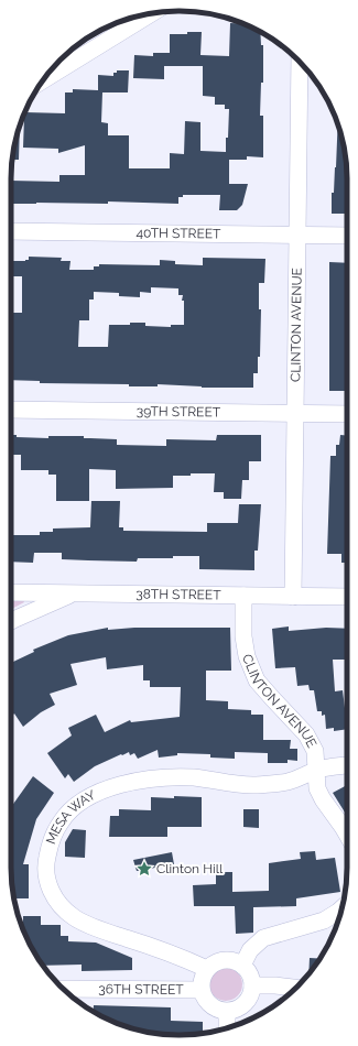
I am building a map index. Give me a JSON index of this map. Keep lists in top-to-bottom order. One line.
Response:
{"streets":{"street":["40TH STREET","CLINTON AVENUE","39TH STREET","38TH STREET","MESA WAY","36TH STREET"]},"crossings":[["40TH STREET","CLINTON AVENUE"],["CLINTON AVENUE","39TH STREET"],["CLINTON AVENUE","38TH STREET"],["CLINTON AVENUE","MESA WAY"],["MESA WAY","36TH STREET"]],"places":{"place":["Clinton Hill"]}}
